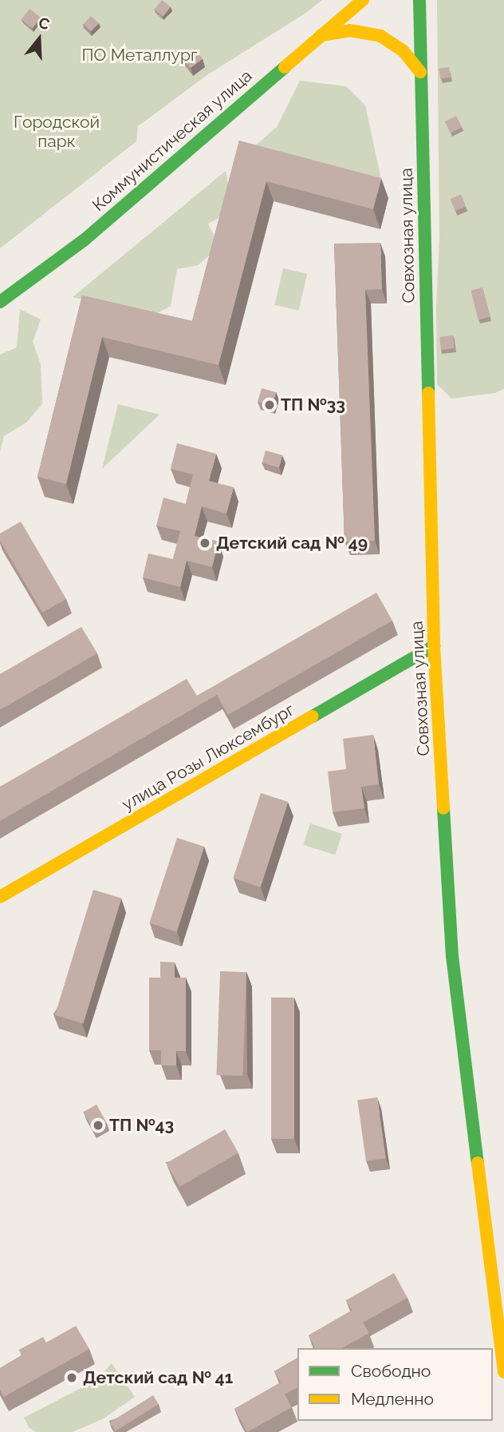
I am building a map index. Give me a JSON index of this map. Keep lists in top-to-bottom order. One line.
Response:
{"streets":{"main road":["Коммунистическая улица","Совхозная улица","улица Розы Люксембург"]},"crossings":[["Совхозная улица","улица Розы Люксембург"]],"parks":["ПО Металлург","Городской парк"],"places":["ТП №33","Детский сад № 49","ТП №43","Детский сад № 41"],"legend":["Свободно","Медленно"],"north":"top"}
